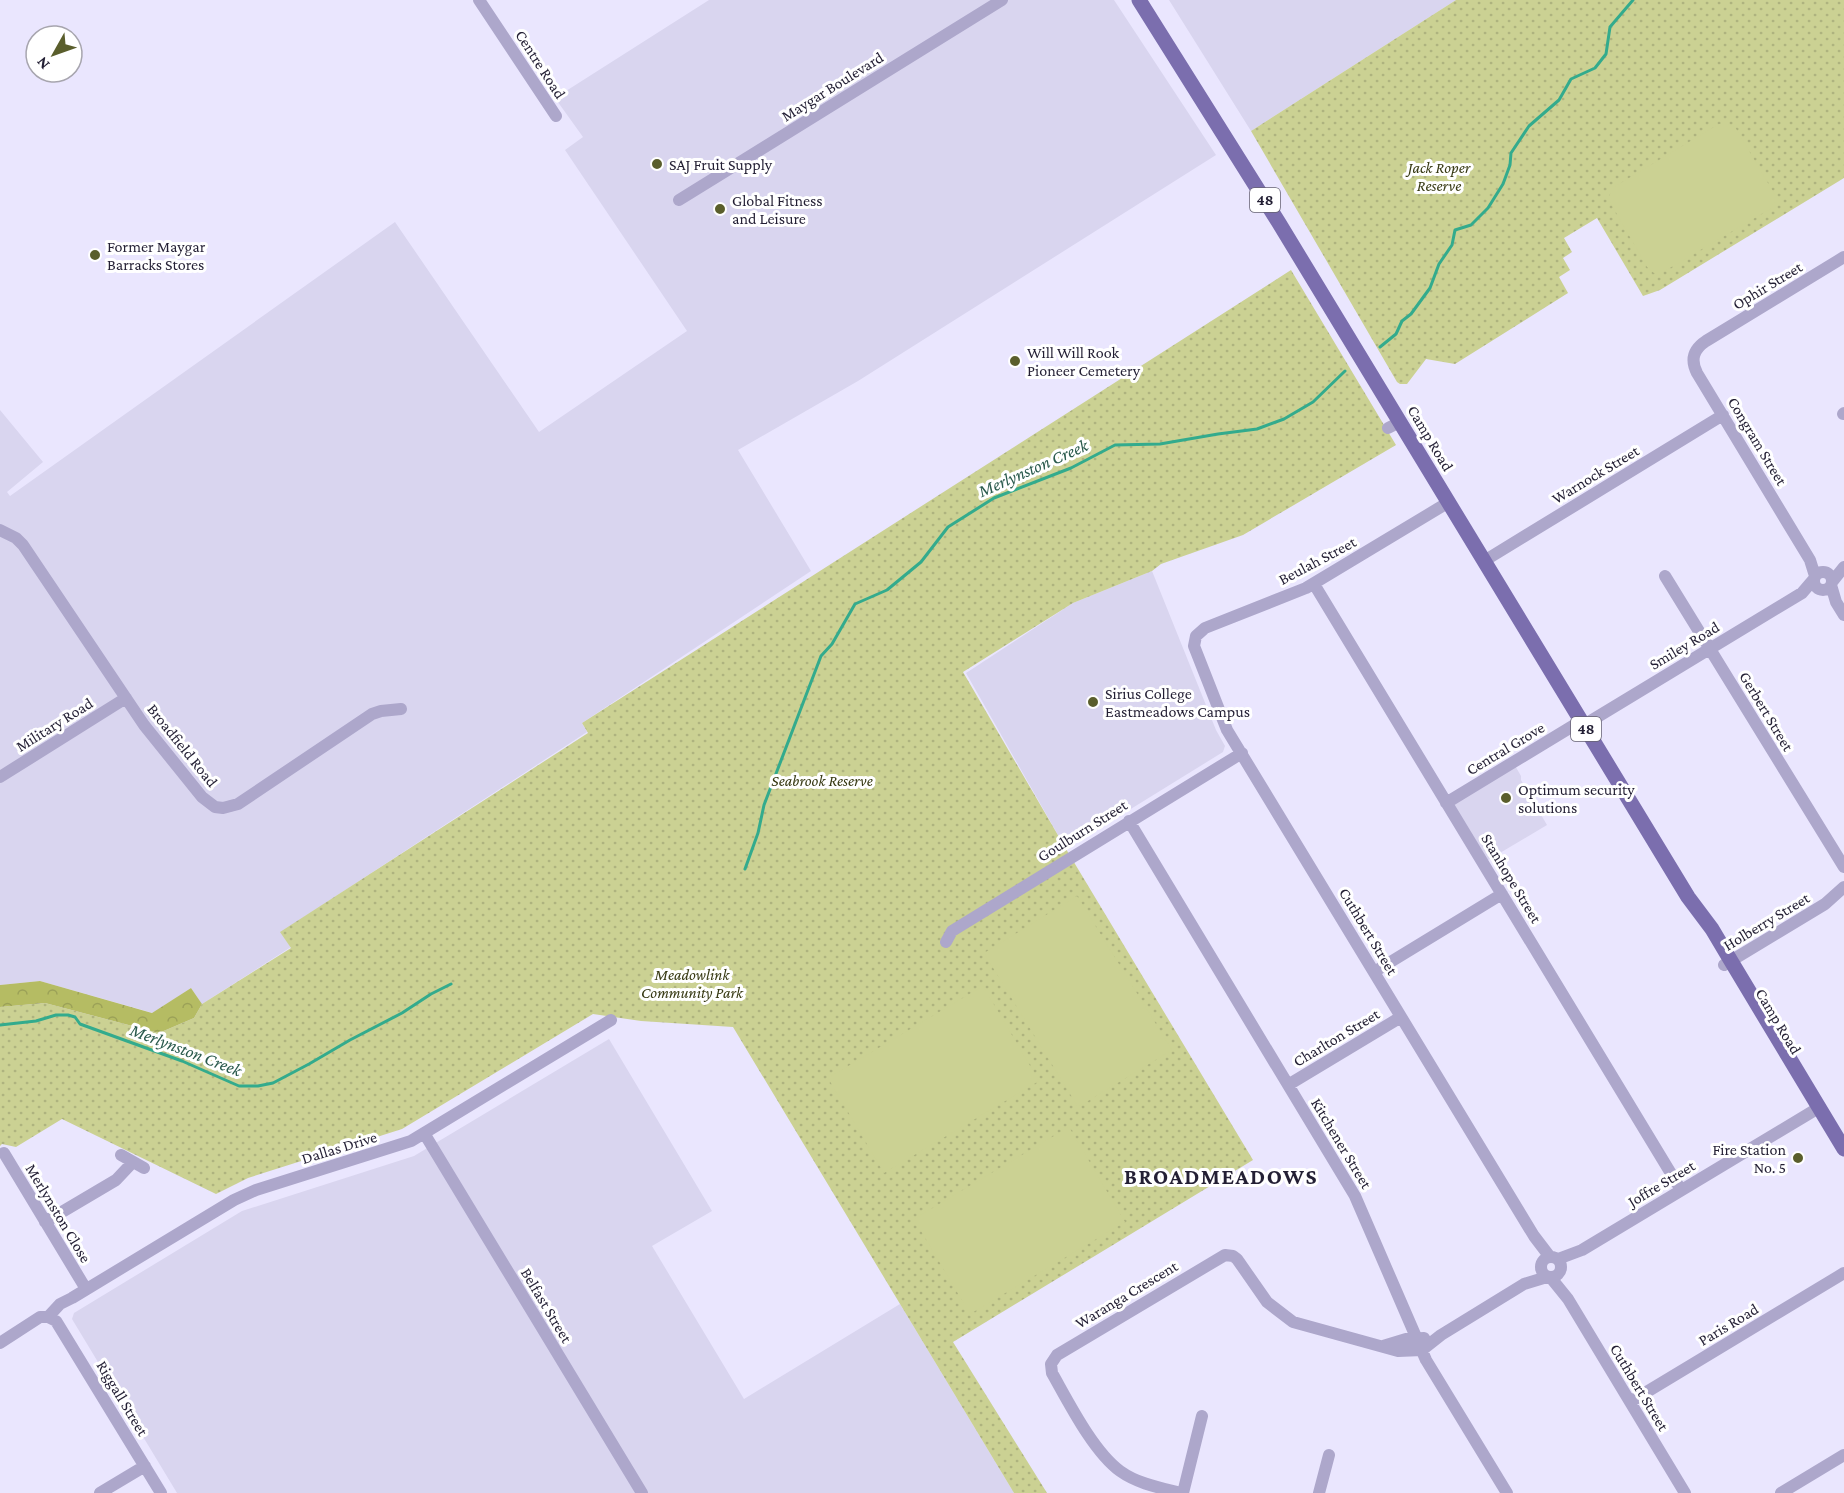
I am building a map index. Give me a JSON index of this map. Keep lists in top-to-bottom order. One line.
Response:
{"streets":{"main road":["48","Camp Road"],"street":["Centre Road","Maygar Boulevard","Ophir Street","Congram Street","Warnock Street","Beulah Street","Smiley Road","Gerbert Street","Military Road","Broadfield Road","Central Grove","Goulburn Street","Stanhope Street","Holberry Street","Cuthbert Street","Charlton Street","Kitchener Street","Dallas Drive","Joffre Street","Merlynston Close","Waranga Crescent","Belfast Street","Paris Road","Riggall Street"]},"crossings":[["Ophir Street","Congram Street"],["Camp Road","Warnock Street"],["Camp Road","Beulah Street"],["Camp Road","Smiley Road"],["Camp Road","Central Grove"],["Camp Road","Holberry Street"],["Camp Road","Joffre Street"],["Congram Street","Warnock Street"],["Congram Street","Smiley Road"],["Beulah Street","Stanhope Street"],["Beulah Street","Cuthbert Street"],["Smiley Road","Gerbert Street"],["Smiley Road","Central Grove"],["Military Road","Broadfield Road"],["Central Grove","Stanhope Street"],["Goulburn Street","Cuthbert Street"],["Goulburn Street","Kitchener Street"],["Stanhope Street","Joffre Street"],["Cuthbert Street","Charlton Street"],["Cuthbert Street","Joffre Street"],["Cuthbert Street","Paris Road"],["Charlton Street","Kitchener Street"],["Kitchener Street","Joffre Street"],["Kitchener Street","Waranga Crescent"],["Dallas Drive","Merlynston Close"],["Dallas Drive","Belfast Street"],["Dallas Drive","Riggall Street"],["Joffre Street","Waranga Crescent"]],"districts":["BROADMEADOWS"],"water":["Merlynston Creek"],"parks":["Jack Roper Reserve","Seabrook Reserve","Meadowlink Community Park"],"places":["SAJ Fruit Supply","Global Fitness and Leisure","Former Maygar Barracks Stores","Will Will Rook Pioneer Cemetery","Sirius College Eastmeadows Campus","Optimum security solutions","Fire Station No. 5"],"north":"bottom left"}
